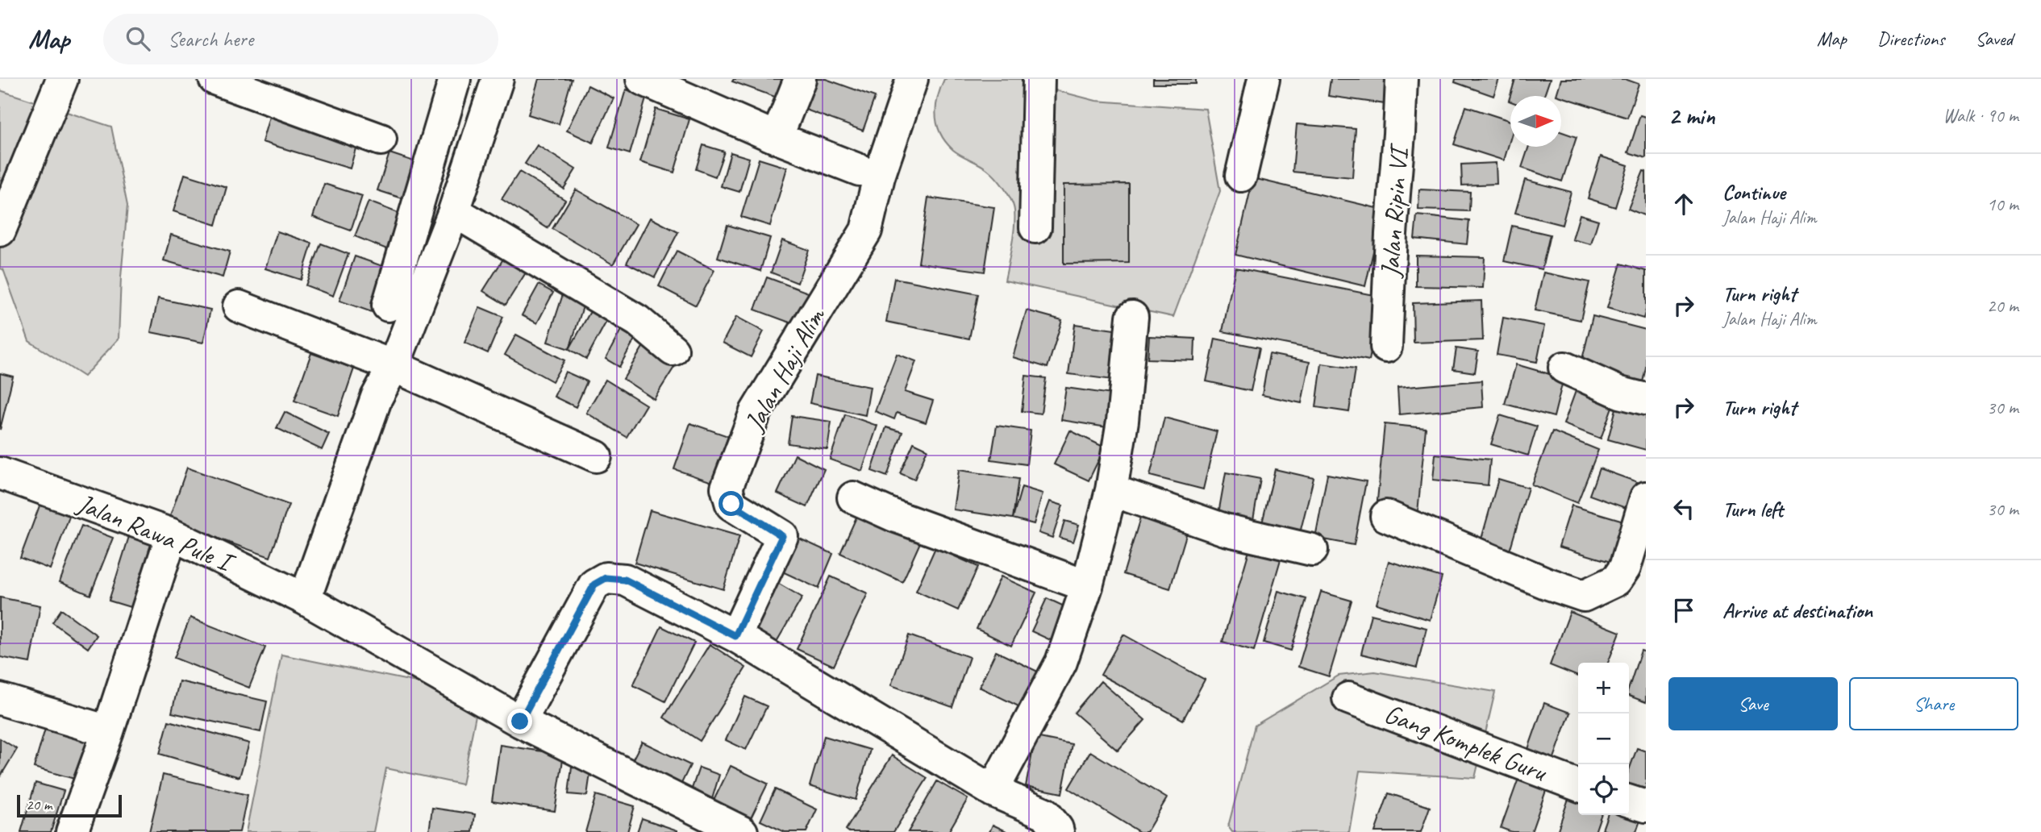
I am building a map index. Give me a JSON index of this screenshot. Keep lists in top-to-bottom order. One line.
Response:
{"streets":{"street":["Jalan Ripin VI","Jalan Haji Alim","Jalan Rawa Pule I","Gang Komplek Guru"]},"scale_bar":"20 m","north":"right","page":{"header":"Map","search":"Search here","nav":["Map","Directions","Saved"],"heading":["2 min","Walk · 90 m"],"list":[["Continue","Jalan Haji Alim","10 m"],["Turn right","Jalan Haji Alim","20 m"],["Turn right","30 m"],["Turn left","30 m"],"Arrive at destination"],"buttons":["Save","Share"],"map_buttons":["+","−"],"scale":"20 m"}}
